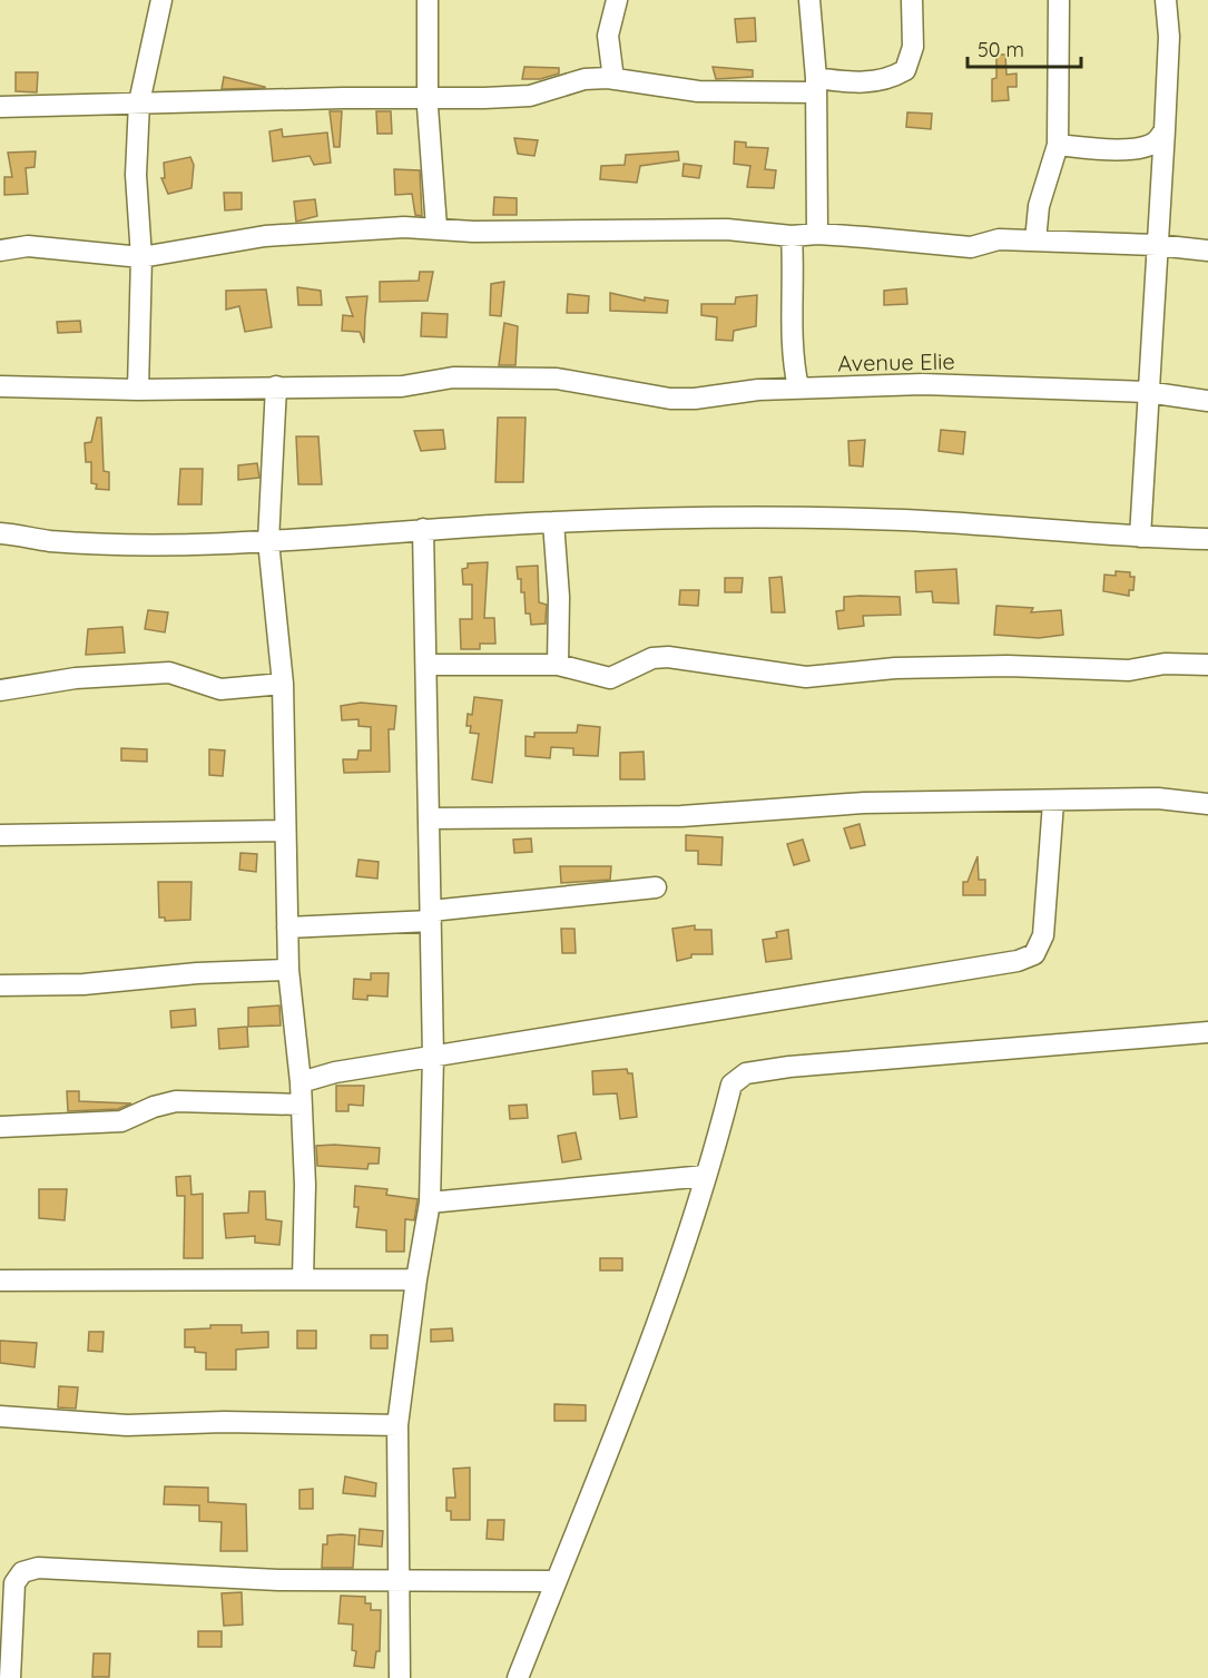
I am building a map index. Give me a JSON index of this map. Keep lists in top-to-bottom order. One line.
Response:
{"streets":{"street":["Avenue Elie"]},"scale_bar":"50 m"}
